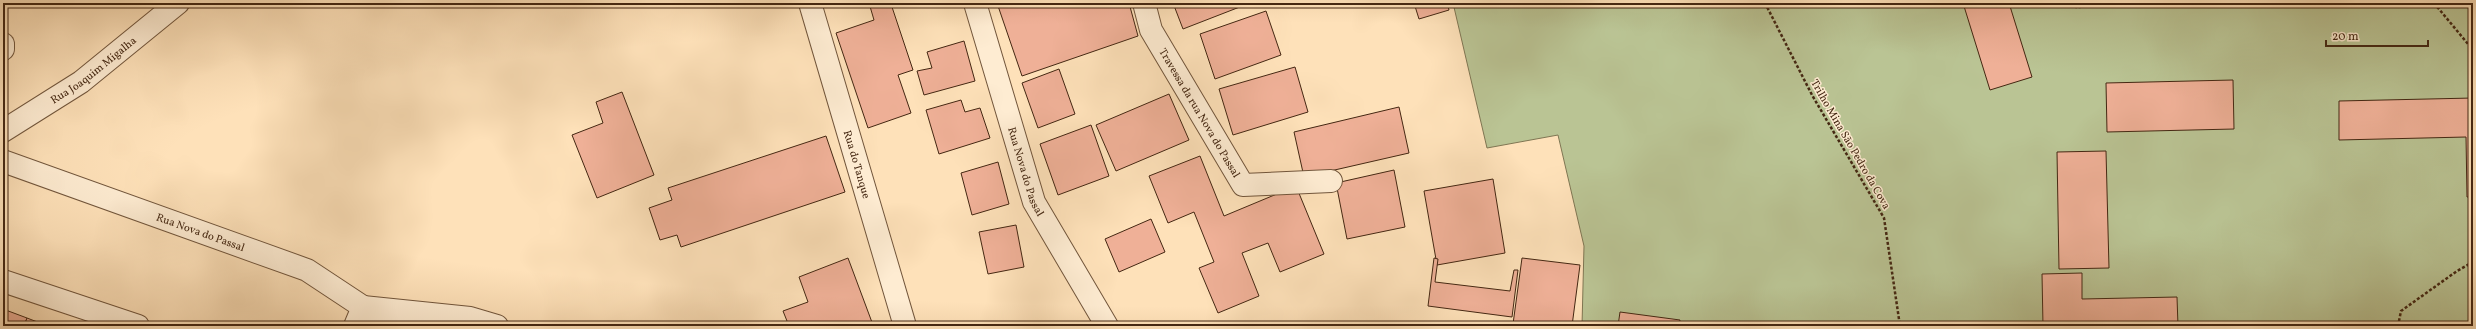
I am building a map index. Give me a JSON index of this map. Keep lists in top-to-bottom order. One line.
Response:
{"streets":{"street":["Rua Joaquim Migalha","Travessa da rua Nova do Passal","Rua do Tanque","Rua Nova do Passal"],"path":["Trilho Mina São Pedro da Cova"]},"scale_bar":"20 m"}
